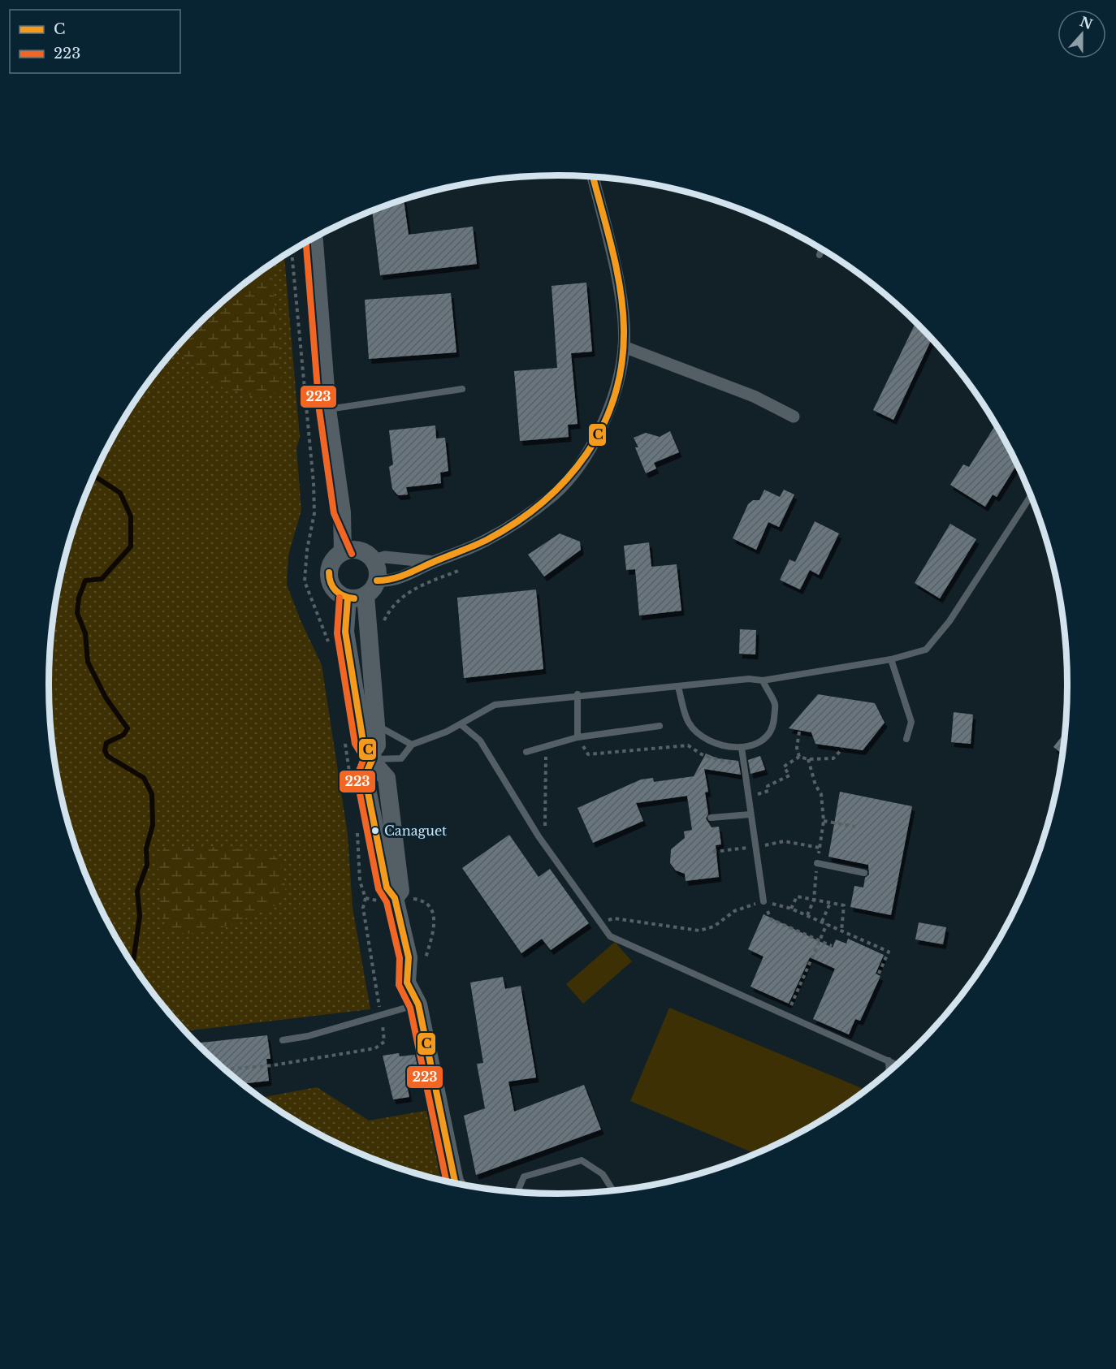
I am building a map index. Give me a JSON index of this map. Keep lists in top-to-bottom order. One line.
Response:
{"places":["Canaguet"],"lines":["transit line C","transit line 223"],"legend":["C","223"],"north":"top"}
